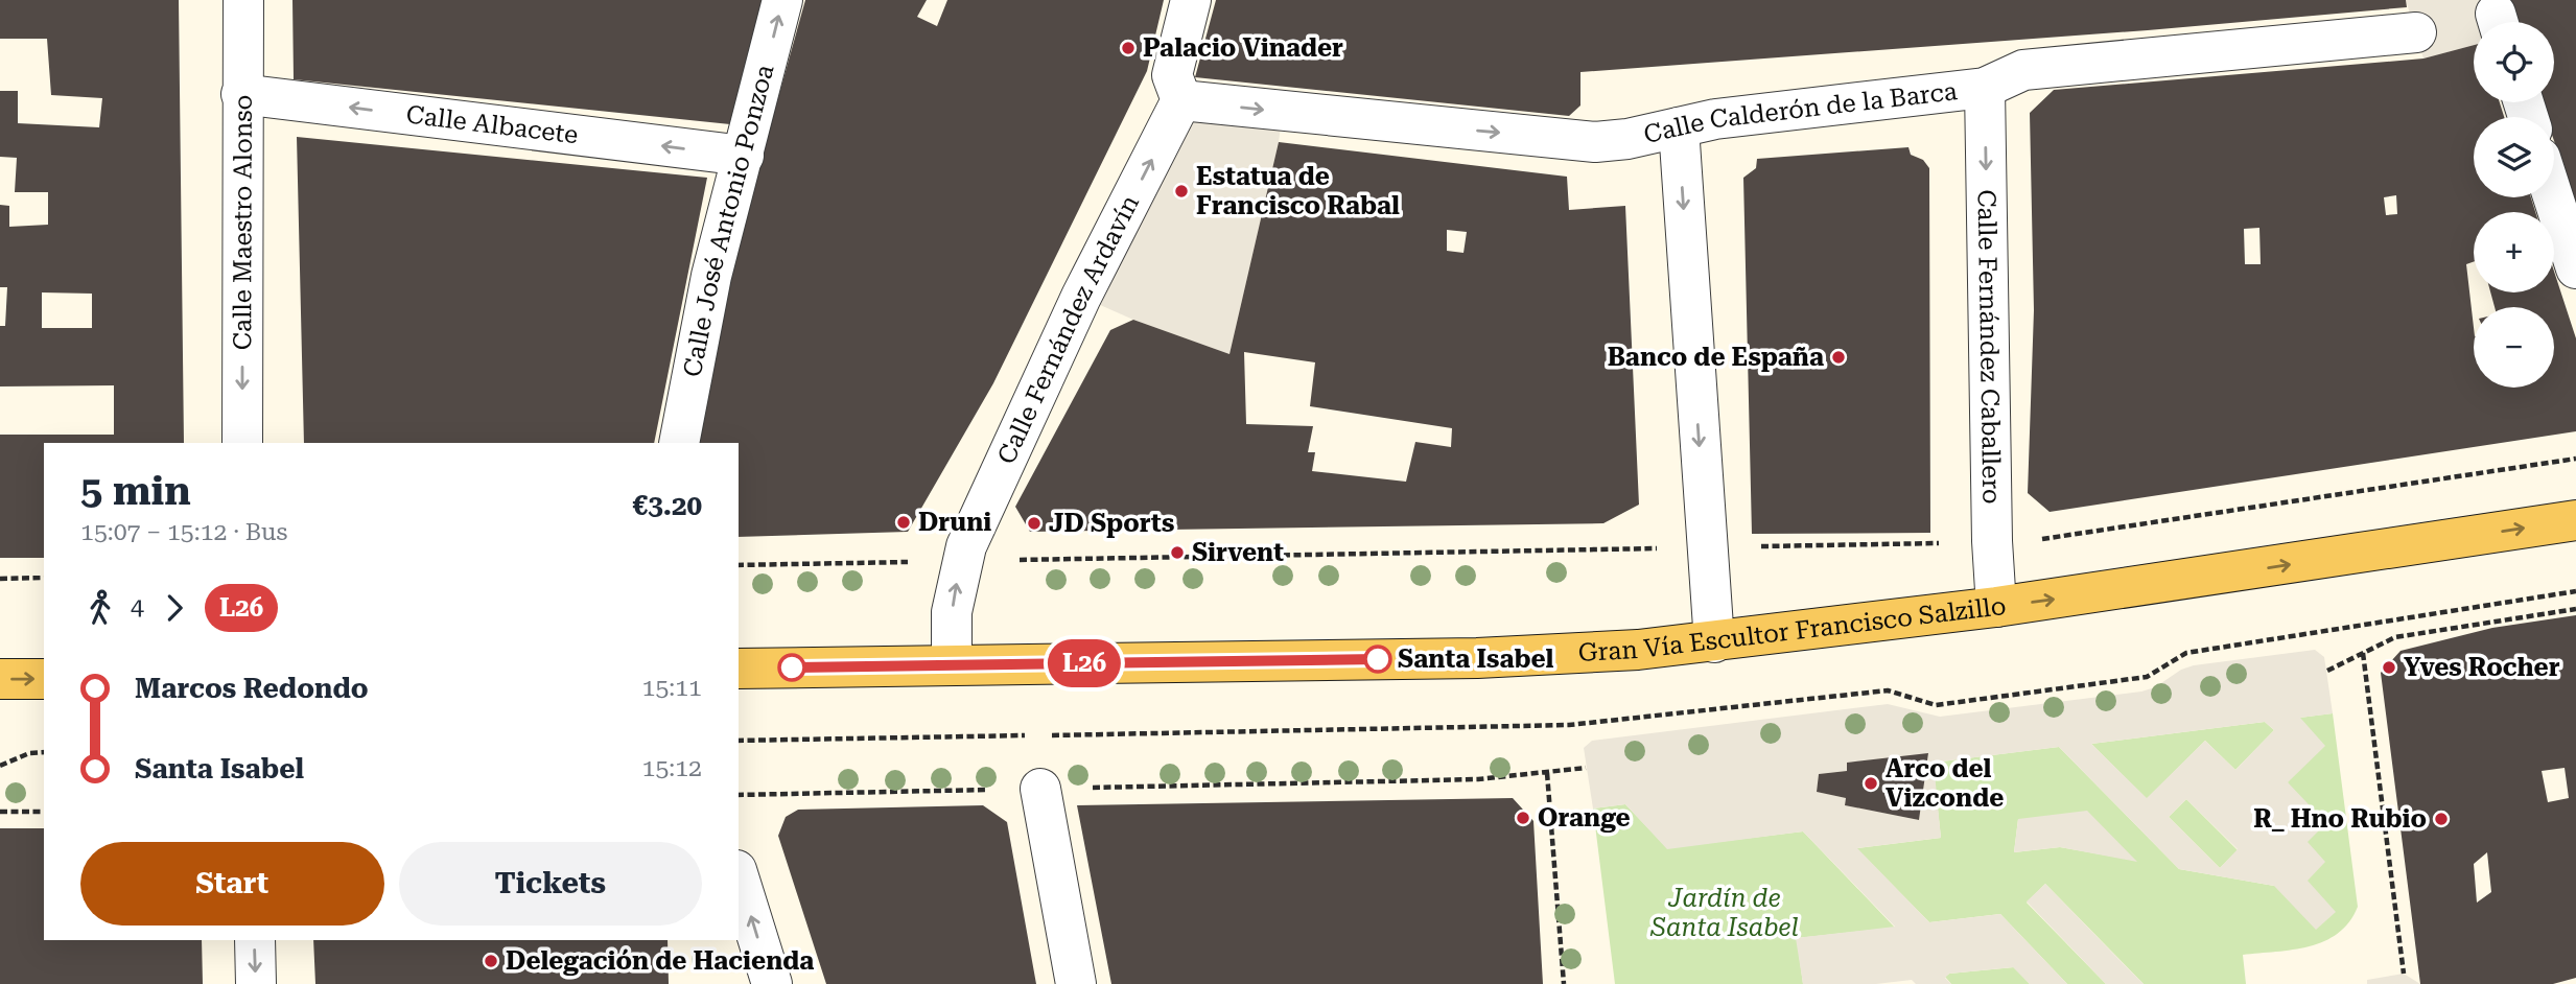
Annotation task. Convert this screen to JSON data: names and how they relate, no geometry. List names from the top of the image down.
{
  "streets": {
    "main road": ["Gran Vía Escultor Francisco Salzillo"],
    "street": [
      "Calle Calderón de la Barca",
      "Calle Albacete",
      "Calle José Antonio Ponzoa",
      "Calle Maestro Alonso",
      "Calle Fernández Ardavín",
      "Calle Fernández Caballero"
    ]
  },
  "crossings": [
    ["Calle Calderón de la Barca", "Calle Fernández Ardavín"],
    ["Calle Calderón de la Barca", "Calle Fernández Caballero"],
    ["Calle Albacete", "Calle José Antonio Ponzoa"],
    ["Calle Albacete", "Calle Maestro Alonso"],
    ["Calle Fernández Ardavín", "Gran Vía Escultor Francisco Salzillo"],
    ["Calle Fernández Caballero", "Gran Vía Escultor Francisco Salzillo"]
  ],
  "one_way": [
    "Calle Calderón de la Barca",
    "Calle Albacete",
    "Calle José Antonio Ponzoa",
    "Calle Maestro Alonso",
    "Calle Fernández Ardavín"
  ],
  "parks": ["Jardín de Santa Isabel"],
  "places": [
    "Palacio Vinader",
    "Estatua de Francisco Rabal",
    "Banco de España",
    "Druni",
    "JD Sports",
    "Sirvent",
    "Santa Isabel",
    "Yves Rocher",
    "Arco del Vizconde",
    "Orange",
    "R_ Hno Rubio",
    "Delegación de Hacienda"
  ],
  "lines": ["bus line L26"],
  "page": {
    "on_map": "L26",
    "map_buttons": ["+", "−"],
    "heading": ["5 min", "15:07 – 15:12 · Bus", "€3.20"],
    "legs": ["4", "L26"],
    "list": [
      {
        "name": "Marcos Redondo",
        "value": "15:11"
      },
      {
        "name": "Santa Isabel",
        "value": "15:12"
      }
    ],
    "buttons": ["Start", "Tickets"]
  }
}
